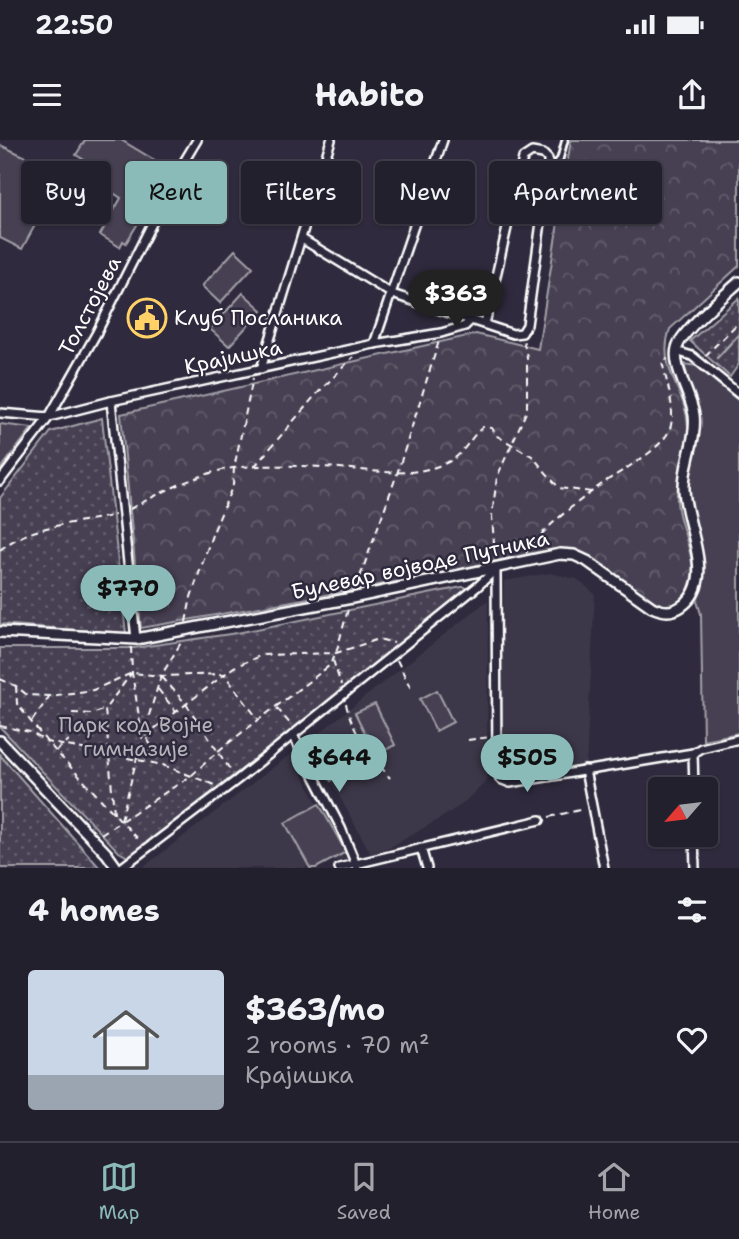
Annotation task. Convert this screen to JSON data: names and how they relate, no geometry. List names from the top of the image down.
{
  "streets": {
    "street": ["Толстојева", "Крајишка", "Булевар војводе Путника"]
  },
  "crossings": [
    ["Толстојева", "Крајишка"]
  ],
  "parks": ["Парк код Војне гимназије"],
  "places": {
    "public building": ["Клуб Посланика"]
  },
  "north": "bottom left",
  "page": {
    "status": "22:50",
    "header": "Habito",
    "chip": [
      "Buy",
      "Rent",
      "Filters",
      "New",
      "Apartment"
    ],
    "price": [
      "$363",
      "$770",
      "$644",
      "$505"
    ],
    "heading": "4 homes",
    "list": [
      {
        "name": "$363/mo",
        "note": "2 rooms · 70 m² · Крајишка"
      }
    ],
    "tabs": ["Map", "Saved", "Home"]
  }
}
